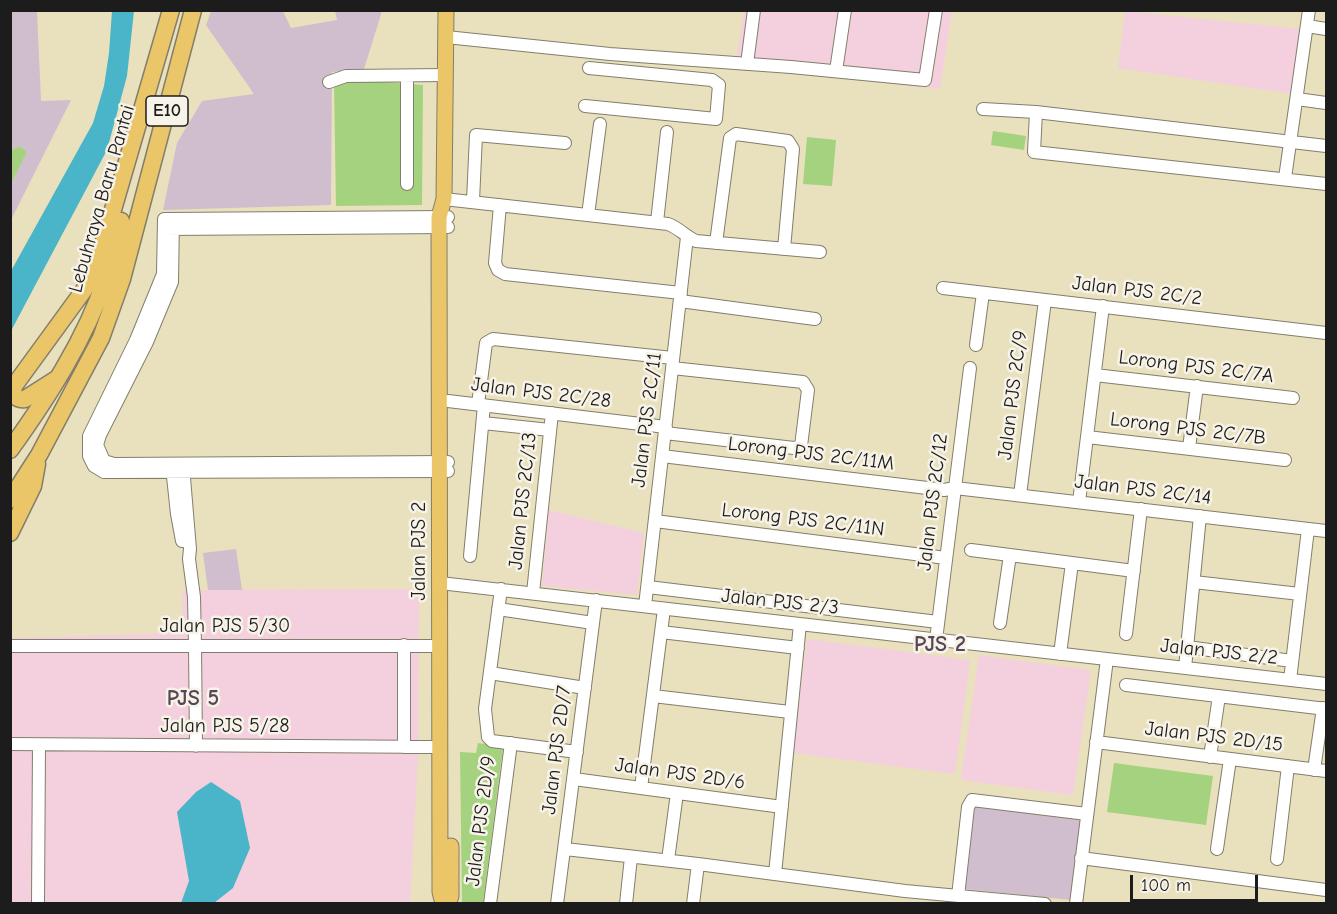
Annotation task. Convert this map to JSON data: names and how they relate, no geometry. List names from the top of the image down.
{
  "streets": {
    "highway": ["E10", "Lebuhraya Baru Pantai"],
    "main road": ["Jalan PJS 2"],
    "street": [
      "Jalan PJS 2C/2",
      "Lorong PJS 2C/7A",
      "Jalan PJS 2C/28",
      "Jalan PJS 2C/9",
      "Jalan PJS 2C/11",
      "Lorong PJS 2C/7B",
      "Lorong PJS 2C/11M",
      "Jalan PJS 2C/14",
      "Jalan PJS 2C/13",
      "Jalan PJS 2C/12",
      "Lorong PJS 2C/11N",
      "Jalan PJS 2/3",
      "Jalan PJS 5/30",
      "Jalan PJS 2/2",
      "Jalan PJS 5/28",
      "Jalan PJS 2D/15",
      "Jalan PJS 2D/7",
      "Jalan PJS 2D/6",
      "Jalan PJS 2D/9"
    ]
  },
  "crossings": [
    ["Jalan PJS 2C/2", "Jalan PJS 2C/9"],
    ["Jalan PJS 2C/28", "Jalan PJS 2C/11"],
    ["Jalan PJS 2C/28", "Jalan PJS 2C/13"],
    ["Jalan PJS 2C/28", "Jalan PJS 2"],
    ["Jalan PJS 2C/9", "Jalan PJS 2C/14"],
    ["Jalan PJS 2C/11", "Lorong PJS 2C/11M"],
    ["Jalan PJS 2C/11", "Lorong PJS 2C/11N"],
    ["Jalan PJS 2C/11", "Jalan PJS 2/3"],
    ["Lorong PJS 2C/11M", "Jalan PJS 2C/14"],
    ["Lorong PJS 2C/11M", "Jalan PJS 2C/12"],
    ["Jalan PJS 2C/14", "Jalan PJS 2C/12"],
    ["Jalan PJS 2C/13", "Jalan PJS 2/3"],
    ["Jalan PJS 2C/12", "Lorong PJS 2C/11N"],
    ["Jalan PJS 2C/12", "Jalan PJS 2/3"],
    ["Jalan PJS 2", "Jalan PJS 2/3"],
    ["Jalan PJS 2", "Jalan PJS 5/30"],
    ["Jalan PJS 2", "Jalan PJS 5/28"],
    ["Jalan PJS 2/3", "Jalan PJS 2/2"],
    ["Jalan PJS 2/3", "Jalan PJS 2D/7"],
    ["Jalan PJS 2D/7", "Jalan PJS 2D/6"]
  ],
  "districts": ["PJS 2", "PJS 5"],
  "scale_bar": "100 m"
}
